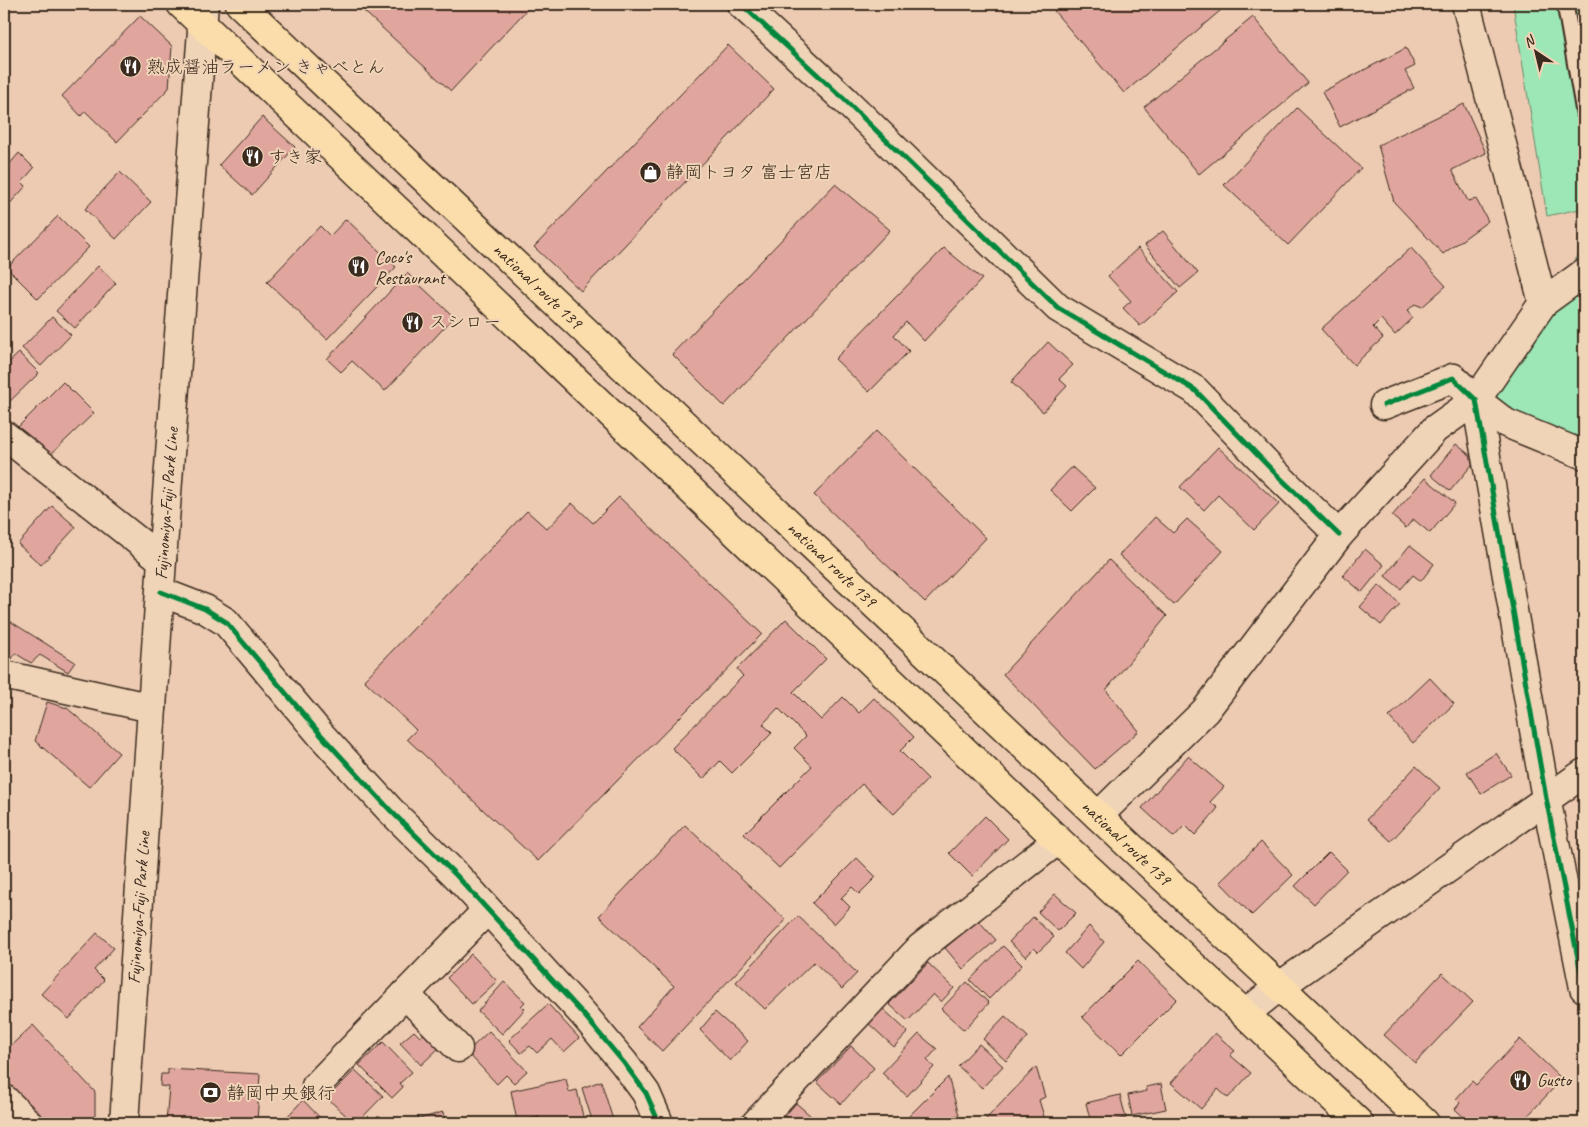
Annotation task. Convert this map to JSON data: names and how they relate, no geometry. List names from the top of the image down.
{
  "streets": {
    "highway": ["national route 139"],
    "street": ["Fujinomiya-Fuji Park Line"]
  },
  "places": {
    "restaurant": [
      "熟成醤油ラーメン きゃべとん",
      "すき家",
      "Coco's Restaurant",
      "スシロー",
      "Gusto"
    ],
    "shop": ["静岡トヨタ 富士宮店"],
    "bank": ["静岡中央銀行"]
  },
  "north": "top left"
}
